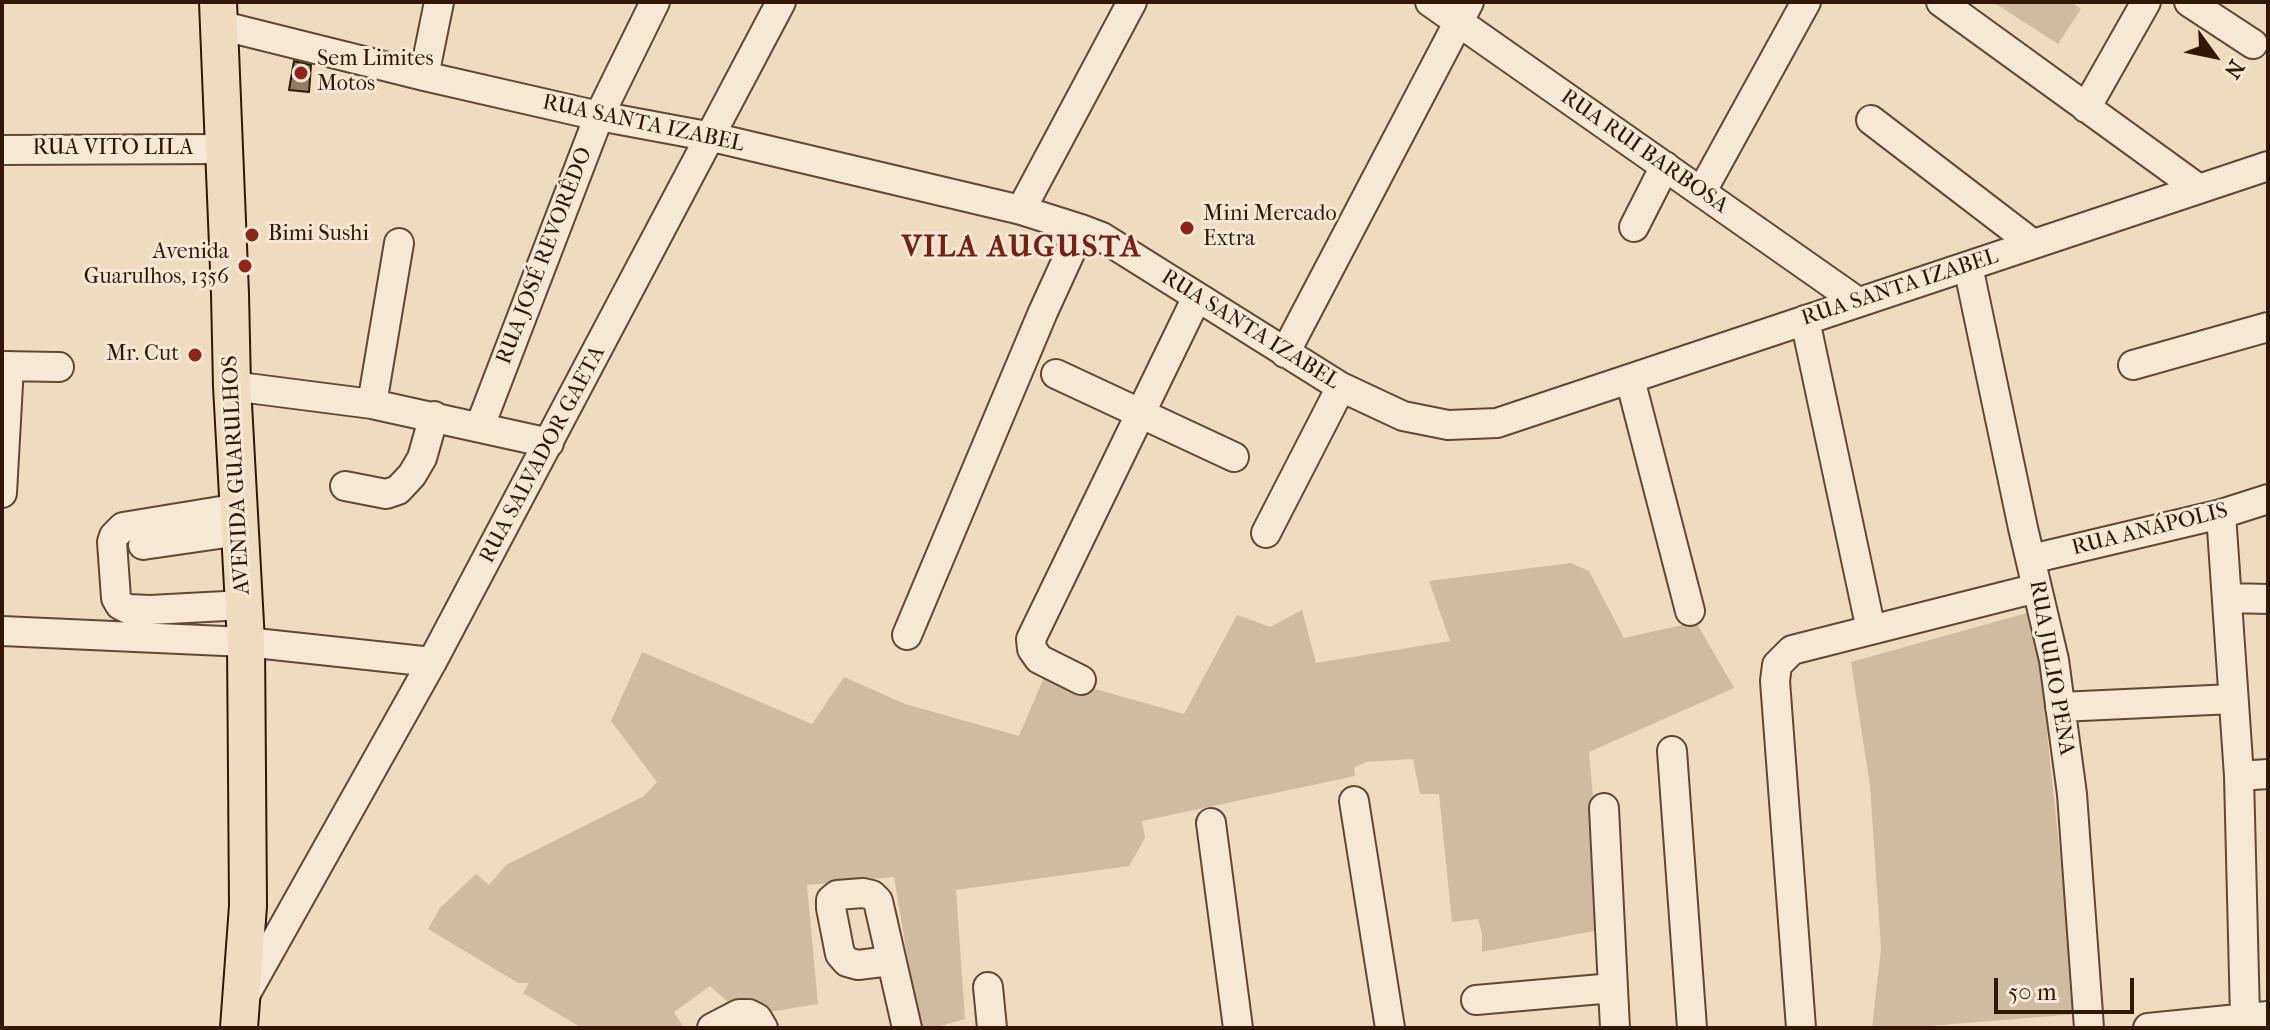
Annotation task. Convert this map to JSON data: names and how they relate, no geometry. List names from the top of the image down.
{
  "streets": {
    "main road": ["AVENIDA GUARULHOS"],
    "street": [
      "RUA SANTA IZABEL",
      "RUA VITO LILA",
      "RUA RUI BARBOSA",
      "RUA JOSÉ REVORÊDO",
      "RUA SALVADOR GAETA",
      "RUA ANÁPOLIS",
      "RUA JULIO PENA"
    ]
  },
  "crossings": [
    ["RUA SANTA IZABEL", "RUA RUI BARBOSA"],
    ["RUA SANTA IZABEL", "RUA JOSÉ REVORÊDO"],
    ["RUA SANTA IZABEL", "RUA SALVADOR GAETA"],
    ["RUA SANTA IZABEL", "AVENIDA GUARULHOS"],
    ["RUA SANTA IZABEL", "RUA JULIO PENA"],
    ["RUA VITO LILA", "AVENIDA GUARULHOS"],
    ["RUA SALVADOR GAETA", "AVENIDA GUARULHOS"],
    ["RUA ANÁPOLIS", "RUA JULIO PENA"]
  ],
  "districts": ["VILA AUGUSTA"],
  "places": [
    "Sem Limites Motos",
    "Mini Mercado Extra",
    "Bimi Sushi",
    "Avenida Guarulhos, 1356",
    "Mr. Cut"
  ],
  "scale_bar": "50 m",
  "north": "bottom right"
}
